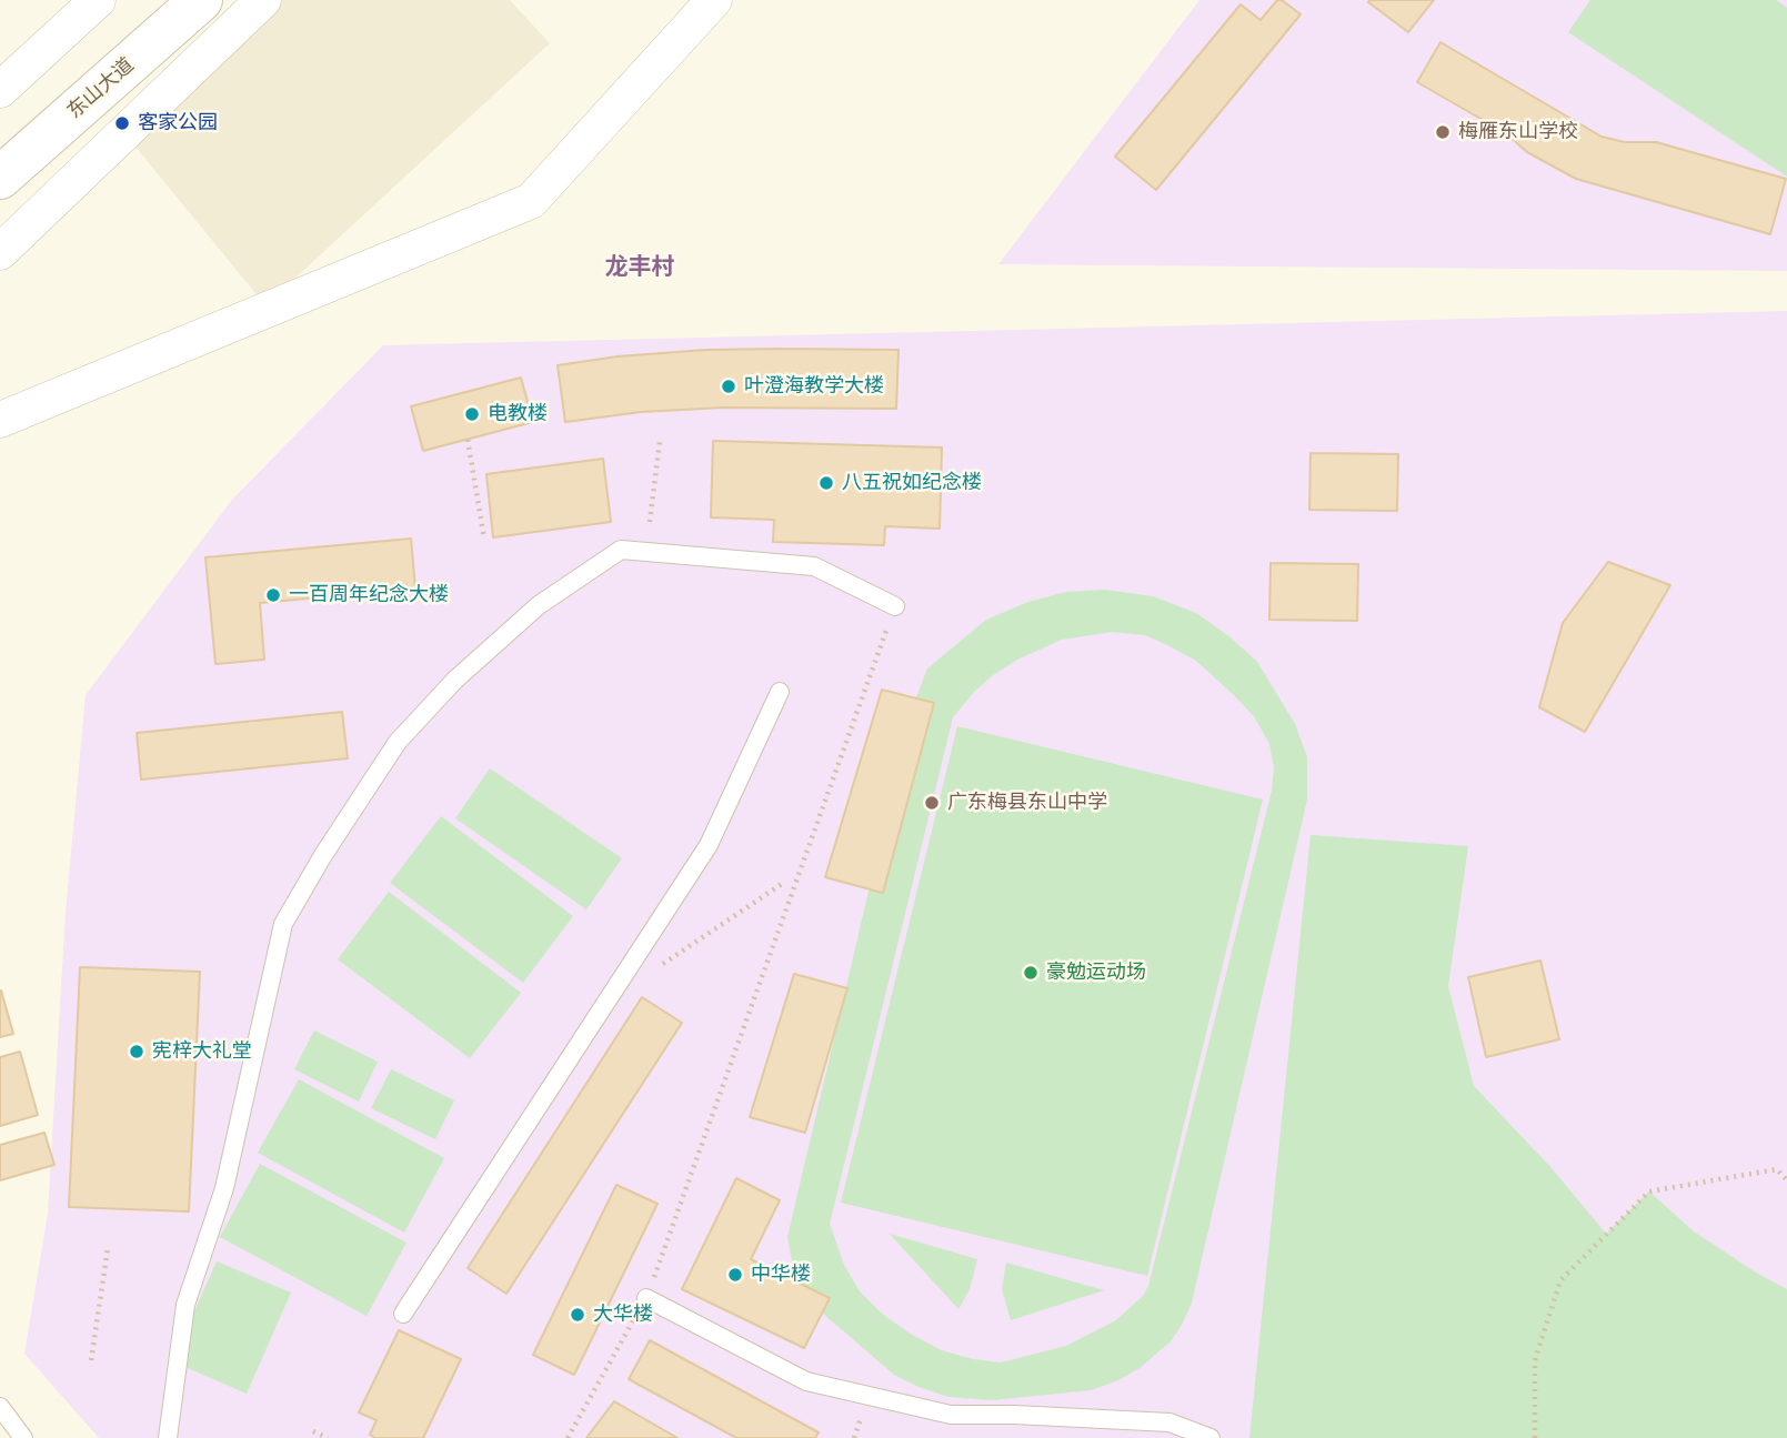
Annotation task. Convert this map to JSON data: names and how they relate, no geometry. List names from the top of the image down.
{
  "streets": {
    "main road": ["东山大道"]
  },
  "districts": ["龙丰村"],
  "places": [
    "客家公园",
    "梅雁东山学校",
    "叶澄海教学大楼",
    "电教楼",
    "八五祝如纪念楼",
    "一百周年纪念大楼",
    "广东梅县东山中学",
    "豪勉运动场",
    "宪梓大礼堂",
    "中华楼",
    "大华楼"
  ]
}
